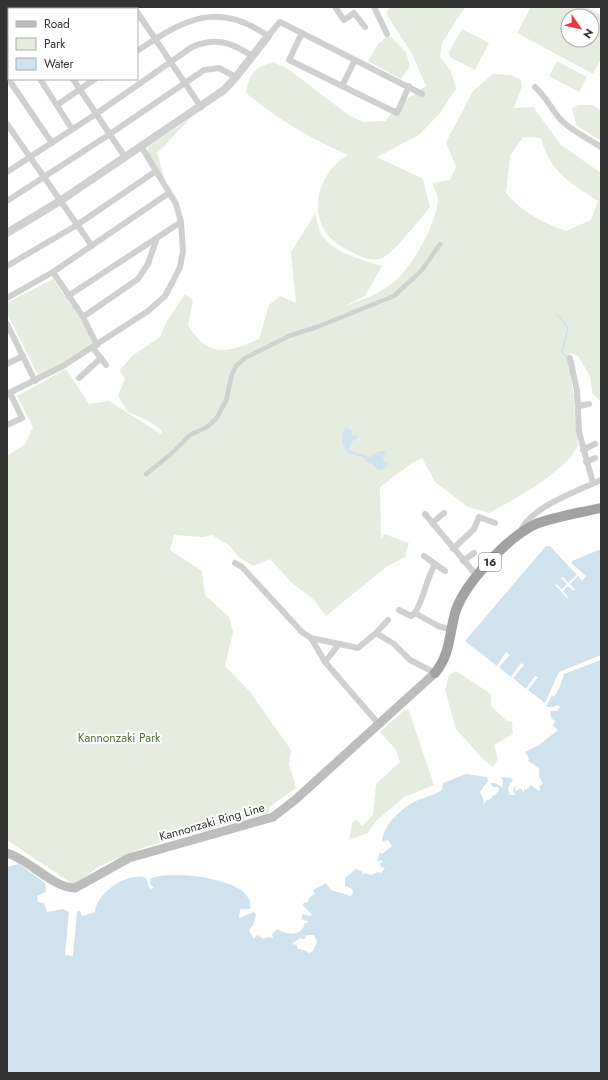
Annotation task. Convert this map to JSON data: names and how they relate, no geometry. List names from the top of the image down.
{
  "streets": {
    "highway": ["16"],
    "main road": ["Kannonzaki Ring Line"]
  },
  "crossings": [
    ["16", "Kannonzaki Ring Line"]
  ],
  "parks": ["Kannonzaki Park"],
  "legend": ["Road", "Park", "Water"],
  "north": "bottom right"
}
